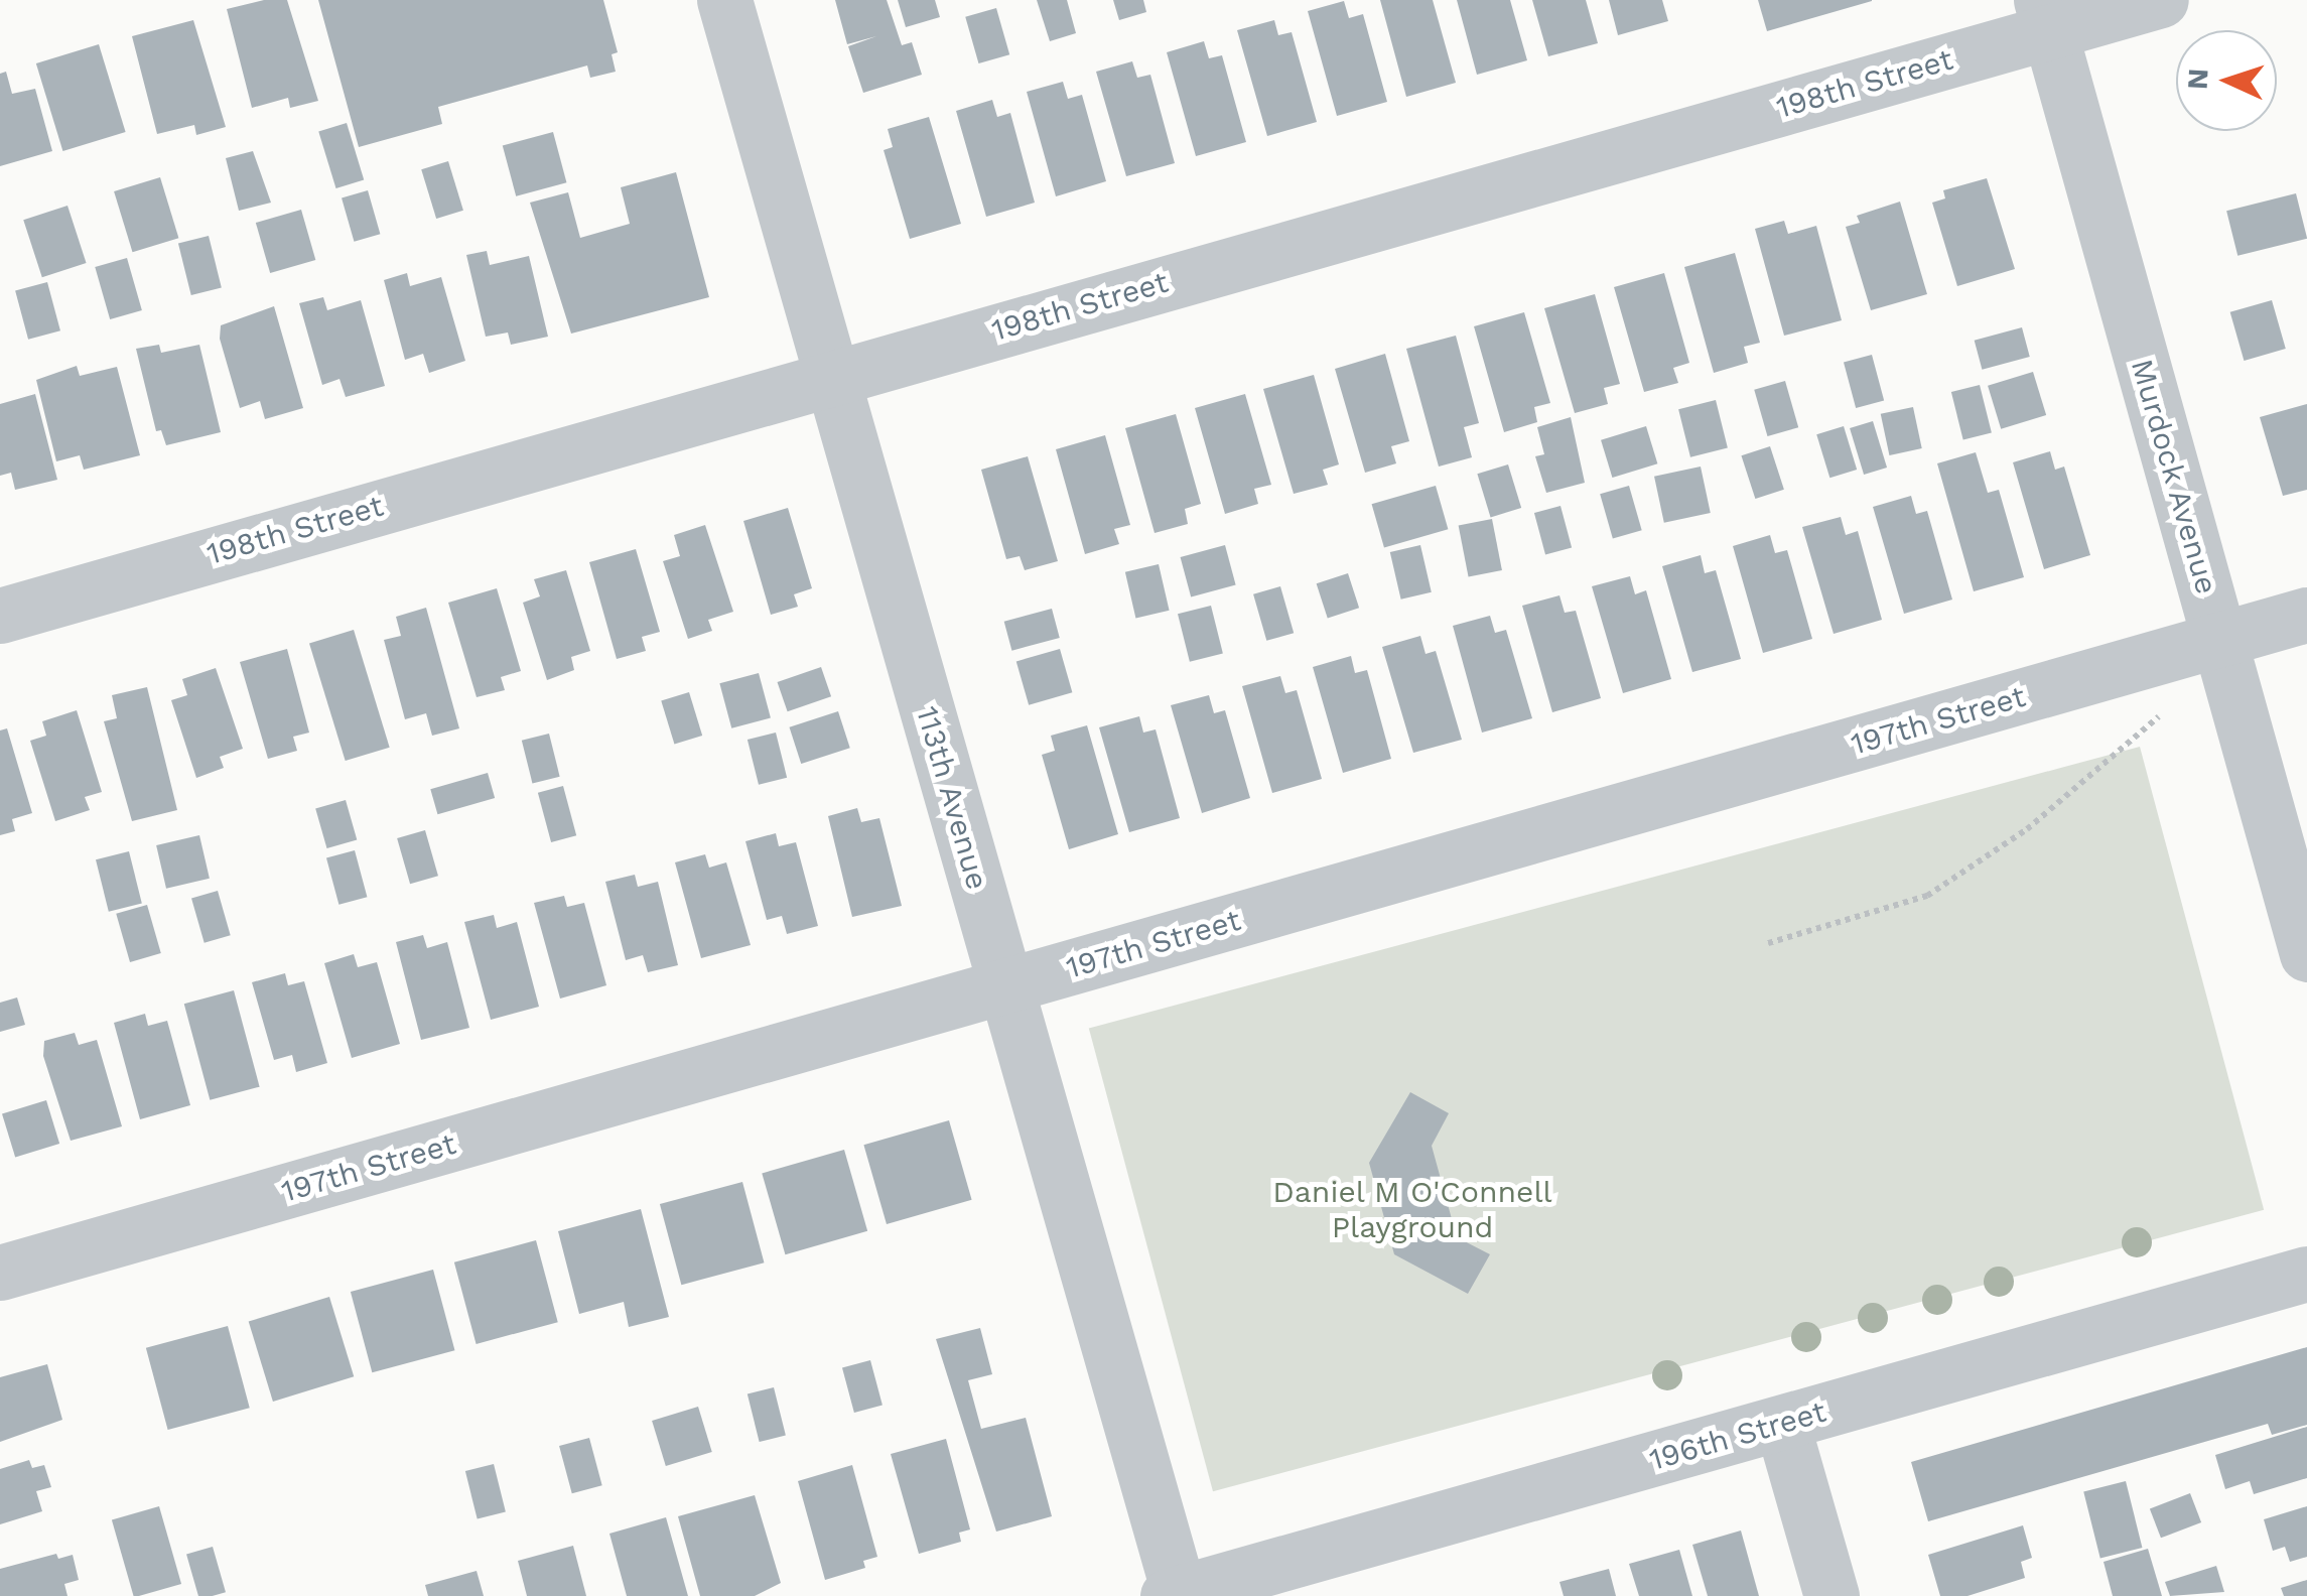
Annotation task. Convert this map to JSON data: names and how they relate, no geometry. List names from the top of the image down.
{
  "streets": {
    "street": [
      "198th Street",
      "Murdock Avenue",
      "197th Street",
      "113th Avenue",
      "196th Street"
    ]
  },
  "crossings": [
    ["198th Street", "Murdock Avenue"],
    ["198th Street", "113th Avenue"],
    ["Murdock Avenue", "197th Street"],
    ["197th Street", "113th Avenue"],
    ["113th Avenue", "196th Street"]
  ],
  "parks": ["Daniel M O'Connell Playground"],
  "north": "left"
}
